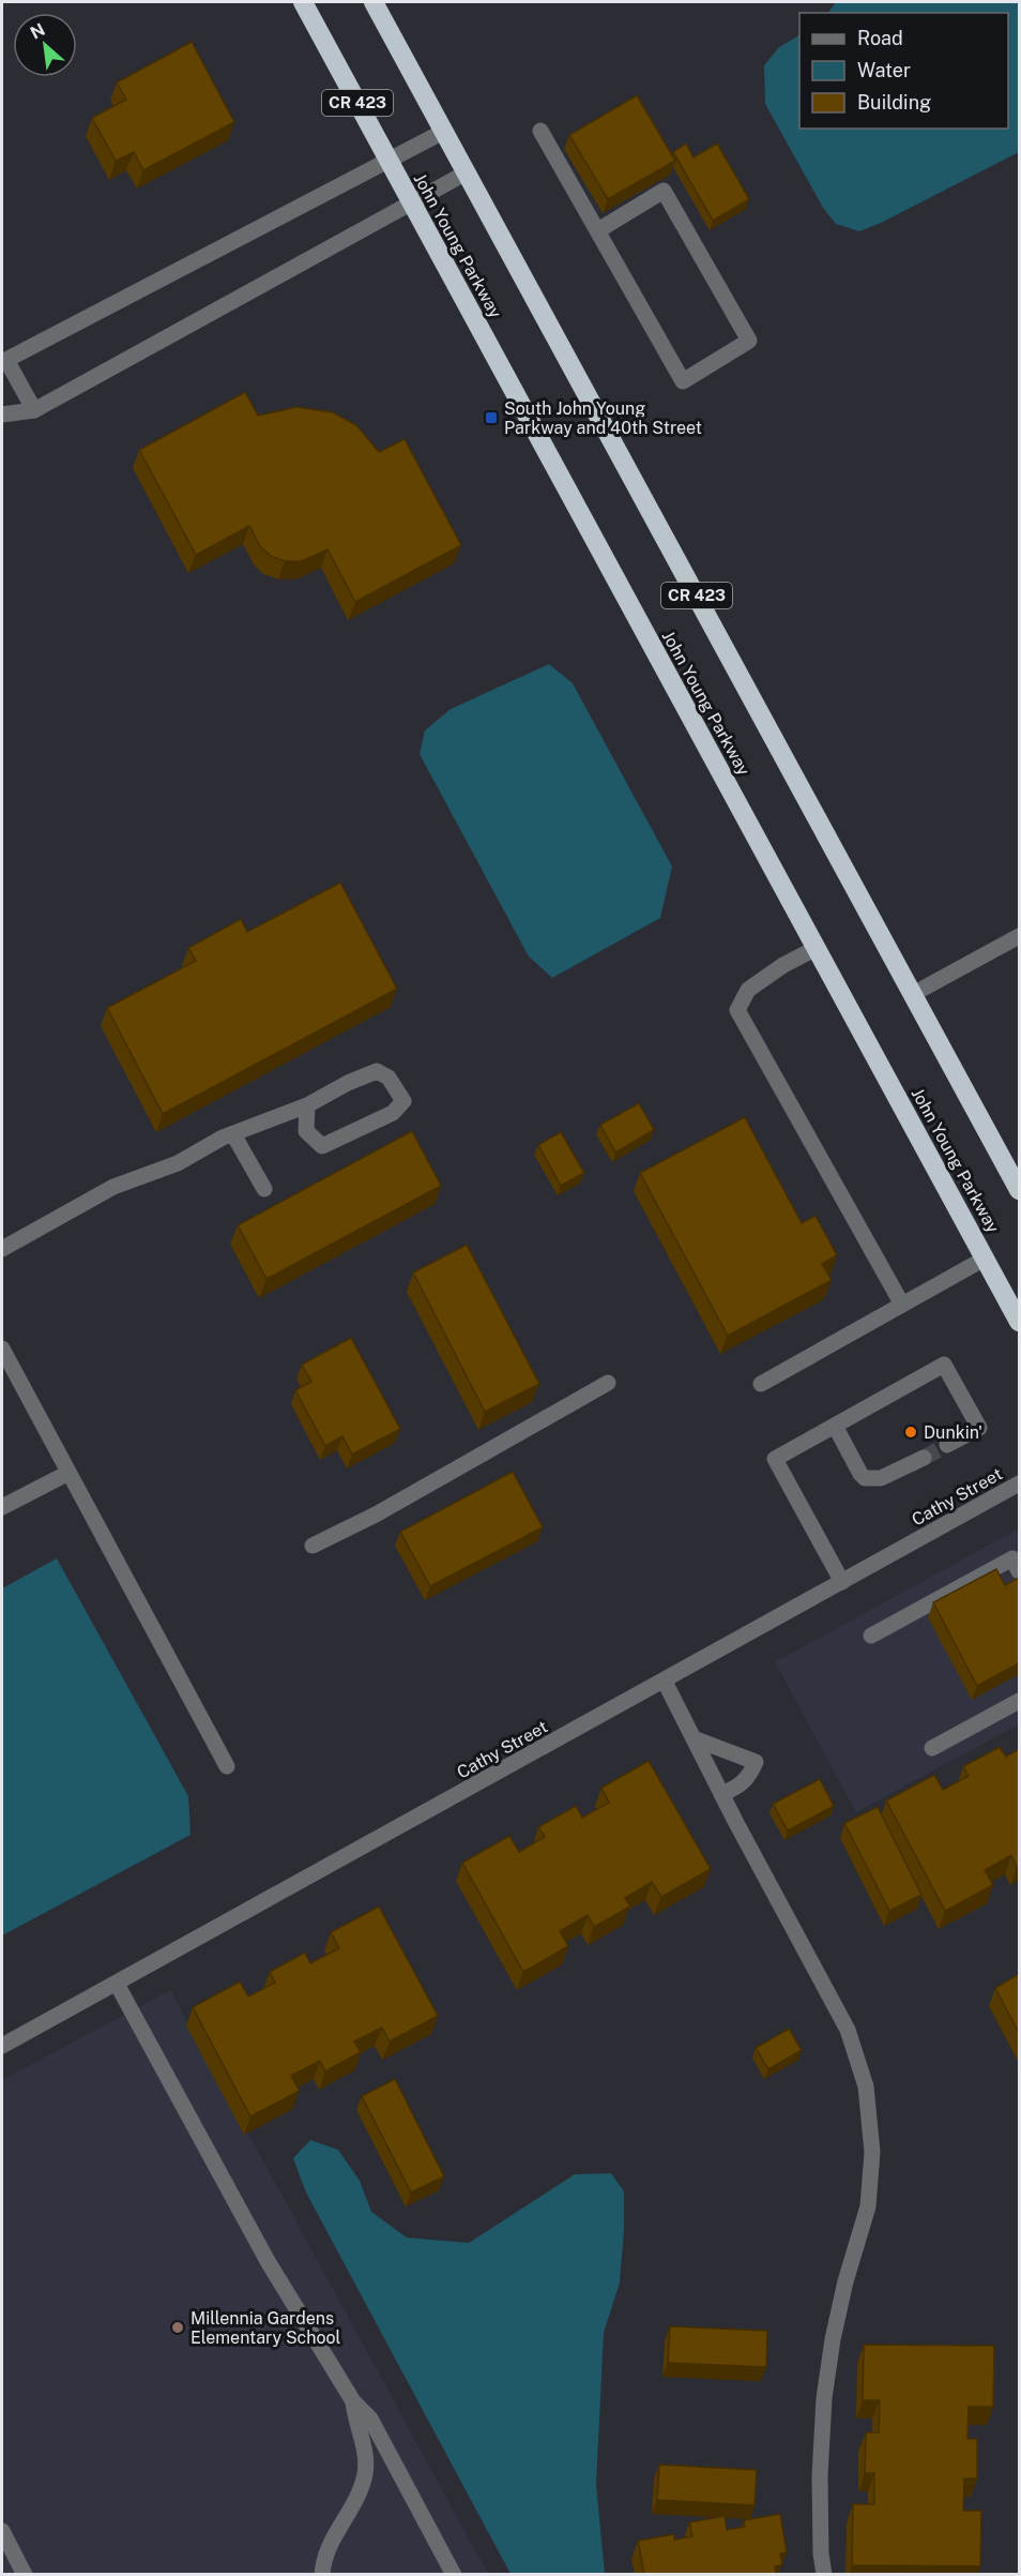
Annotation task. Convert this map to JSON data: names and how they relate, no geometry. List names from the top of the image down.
{
  "streets": {
    "highway": ["CR 423", "John Young Parkway"],
    "street": ["Cathy Street"]
  },
  "places": {
    "transit": ["South John Young Parkway and 40th Street"],
    "other": ["Dunkin'", "Millennia Gardens Elementary School"]
  },
  "legend": ["Road", "Water", "Building"],
  "north": "top left"
}
